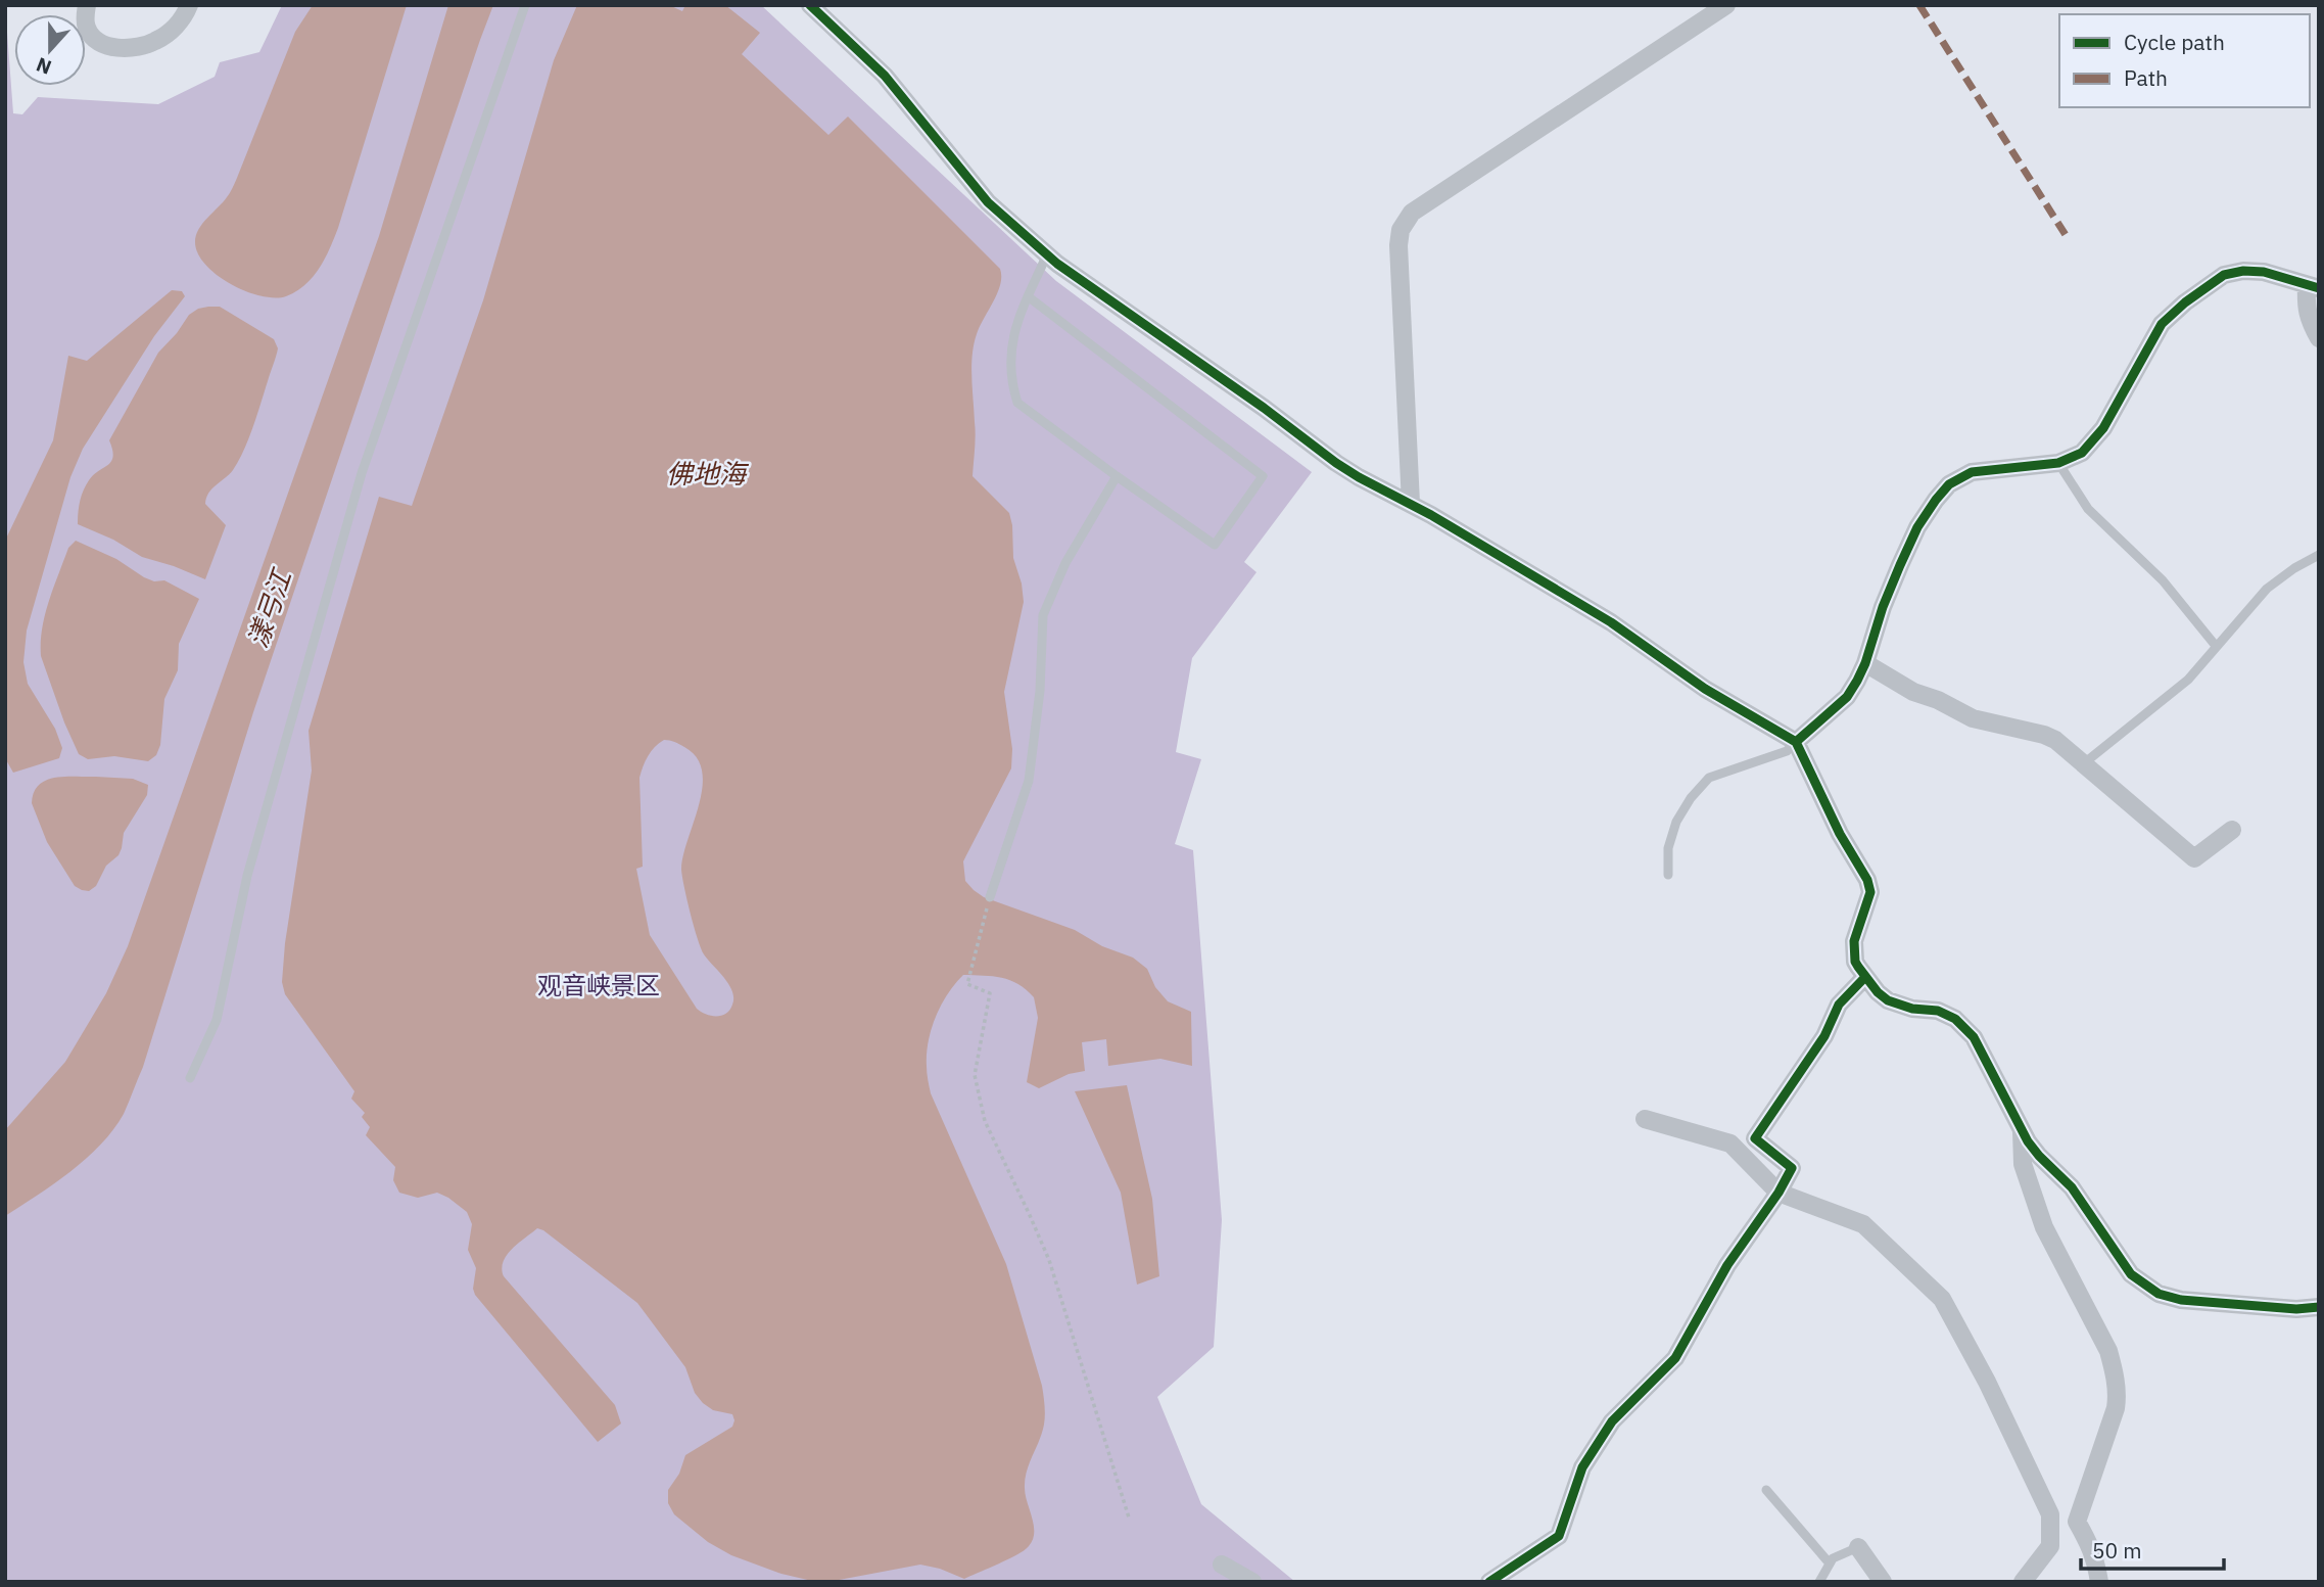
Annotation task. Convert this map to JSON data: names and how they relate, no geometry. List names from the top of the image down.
{
  "water": ["佛地海", "漾弓江"],
  "parks": ["观音峡景区"],
  "legend": ["Cycle path", "Path"],
  "scale_bar": "50 m",
  "north": "bottom"
}
